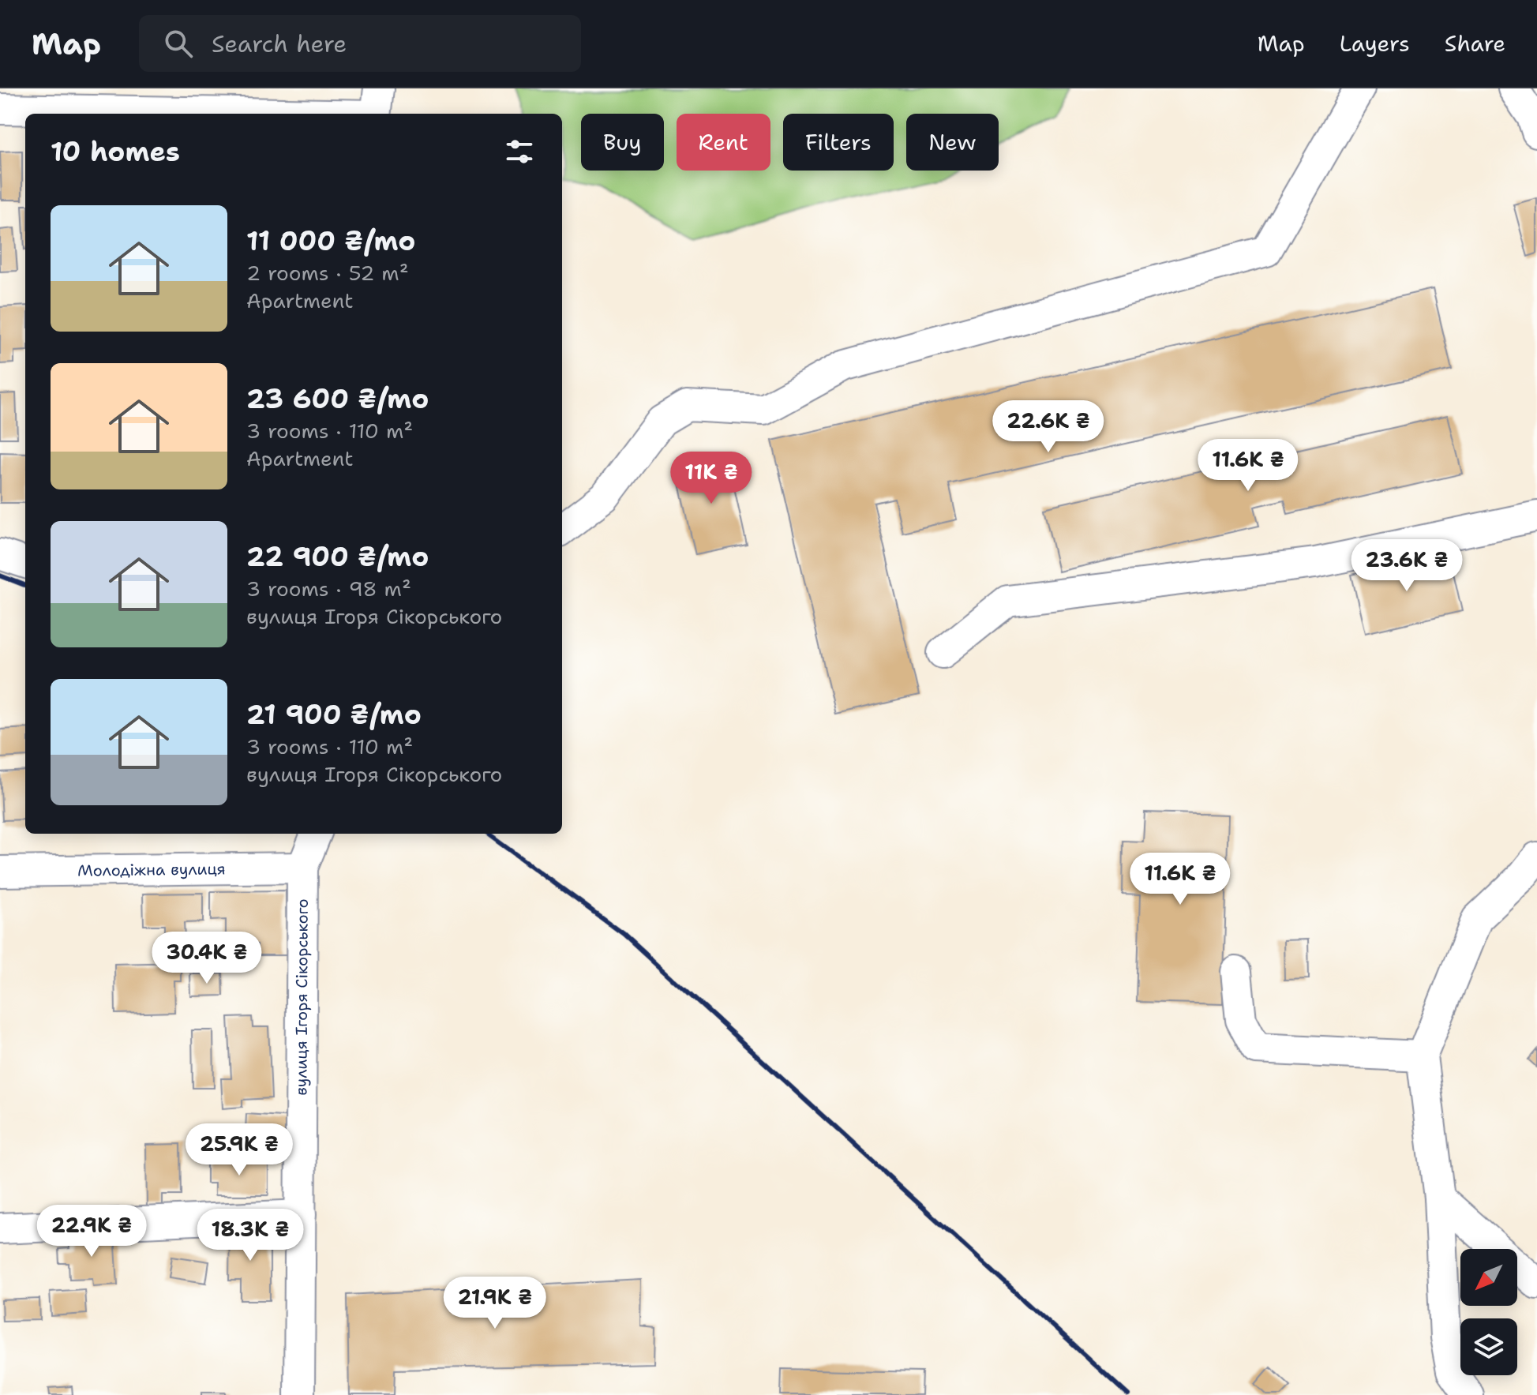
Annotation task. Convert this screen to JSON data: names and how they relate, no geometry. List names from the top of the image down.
{
  "streets": {
    "street": ["Молодіжна вулиця", "вулиця Ігоря Сікорського"]
  },
  "crossings": [
    ["Молодіжна вулиця", "вулиця Ігоря Сікорського"]
  ],
  "north": "bottom left",
  "page": {
    "header": "Map",
    "search": "Search here",
    "nav": ["Map", "Layers", "Share"],
    "chip": [
      "Buy",
      "Rent",
      "Filters",
      "New"
    ],
    "heading": "10 homes",
    "list": [
      {
        "name": "11 000 ₴/mo",
        "note": "2 rooms · 52 m² · Apartment"
      },
      {
        "name": "23 600 ₴/mo",
        "note": "3 rooms · 110 m² · Apartment"
      },
      {
        "name": "22 900 ₴/mo",
        "note": "3 rooms · 98 m² · вулиця Ігоря Сікорського"
      },
      {
        "name": "21 900 ₴/mo",
        "note": "3 rooms · 110 m² · вулиця Ігоря Сікорського"
      }
    ],
    "price": [
      "22.6K ₴",
      "11.6K ₴",
      "11K ₴",
      "23.6K ₴",
      "11.6K ₴",
      "30.4K ₴",
      "25.9K ₴",
      "22.9K ₴",
      "18.3K ₴",
      "21.9K ₴"
    ]
  }
}
